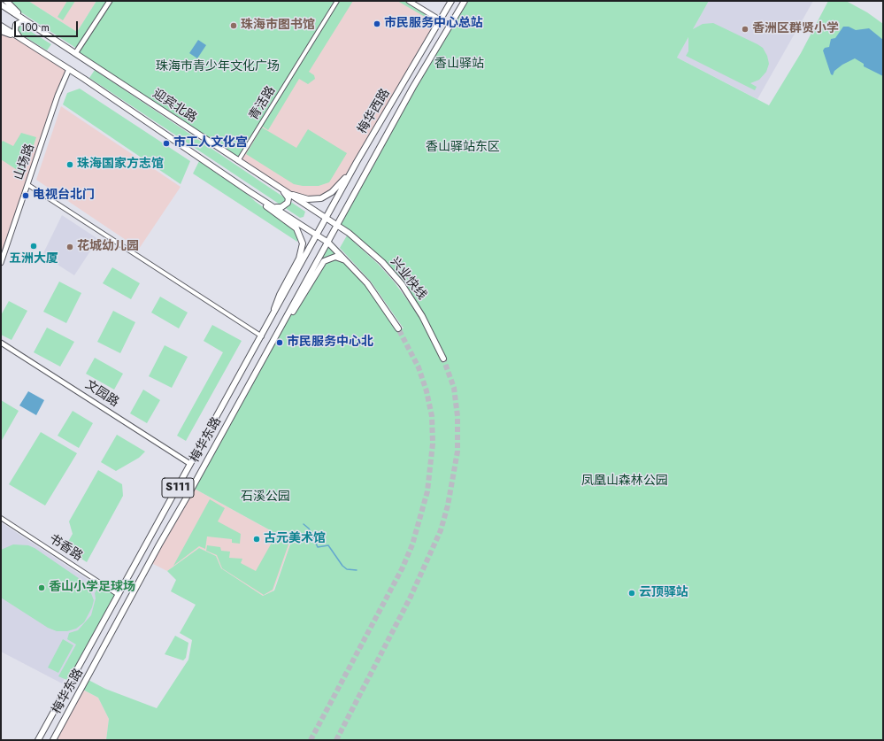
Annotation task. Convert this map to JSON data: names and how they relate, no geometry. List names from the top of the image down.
{
  "streets": {
    "main road": [
      "迎宾北路",
      "梅华西路",
      "兴业快线",
      "梅华东路",
      "S111"
    ],
    "street": [
      "青活路",
      "山场路",
      "文园路",
      "书香路"
    ]
  },
  "crossings": [
    ["青活路", "迎宾北路"],
    ["迎宾北路", "梅华西路"],
    ["迎宾北路", "兴业快线"],
    ["迎宾北路", "梅华东路"],
    ["梅华西路", "兴业快线"],
    ["梅华西路", "梅华东路"],
    ["兴业快线", "梅华东路"],
    ["文园路", "梅华东路"],
    ["梅华东路", "书香路"]
  ],
  "parks": [
    "香山驿站",
    "珠海市青少年文化广场",
    "香山驿站东区",
    "凤凰山森林公园",
    "石溪公园"
  ],
  "places": [
    "市民服务中心总站",
    "珠海市图书馆",
    "香洲区群贤小学",
    "市工人文化宫",
    "珠海国家方志馆",
    "电视台北门",
    "五洲大厦",
    "花城幼儿园",
    "市民服务中心北",
    "古元美术馆",
    "香山小学足球场",
    "云顶驿站"
  ],
  "scale_bar": "100 m"
}
